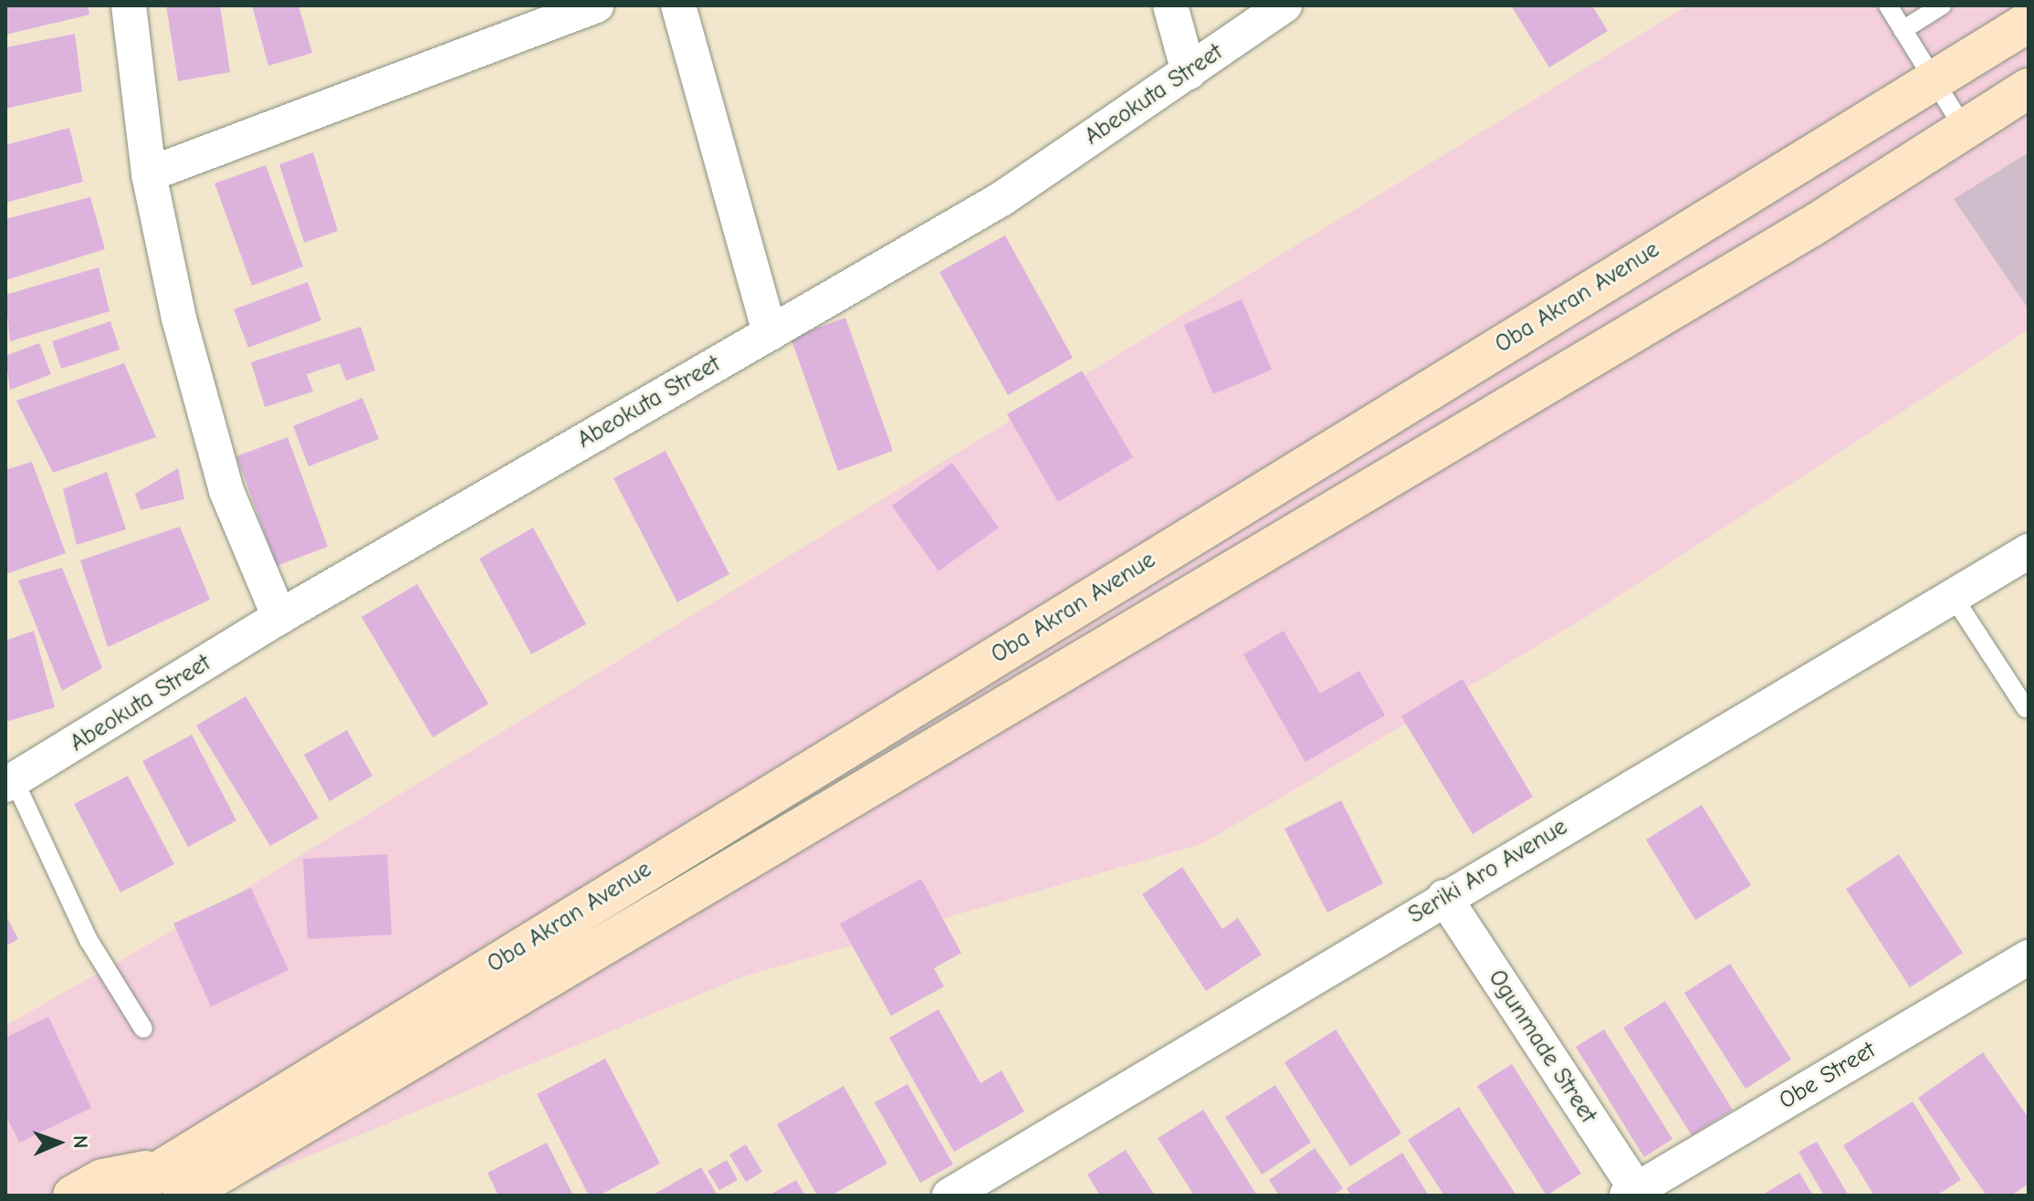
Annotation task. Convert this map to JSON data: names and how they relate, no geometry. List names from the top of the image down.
{
  "streets": {
    "main road": ["Oba Akran Avenue"],
    "street": [
      "Abeokuta Street",
      "Seriki Aro Avenue",
      "Ogunmade Street",
      "Obe Street"
    ]
  },
  "crossings": [
    ["Seriki Aro Avenue", "Ogunmade Street"],
    ["Ogunmade Street", "Obe Street"]
  ],
  "north": "right"
}
